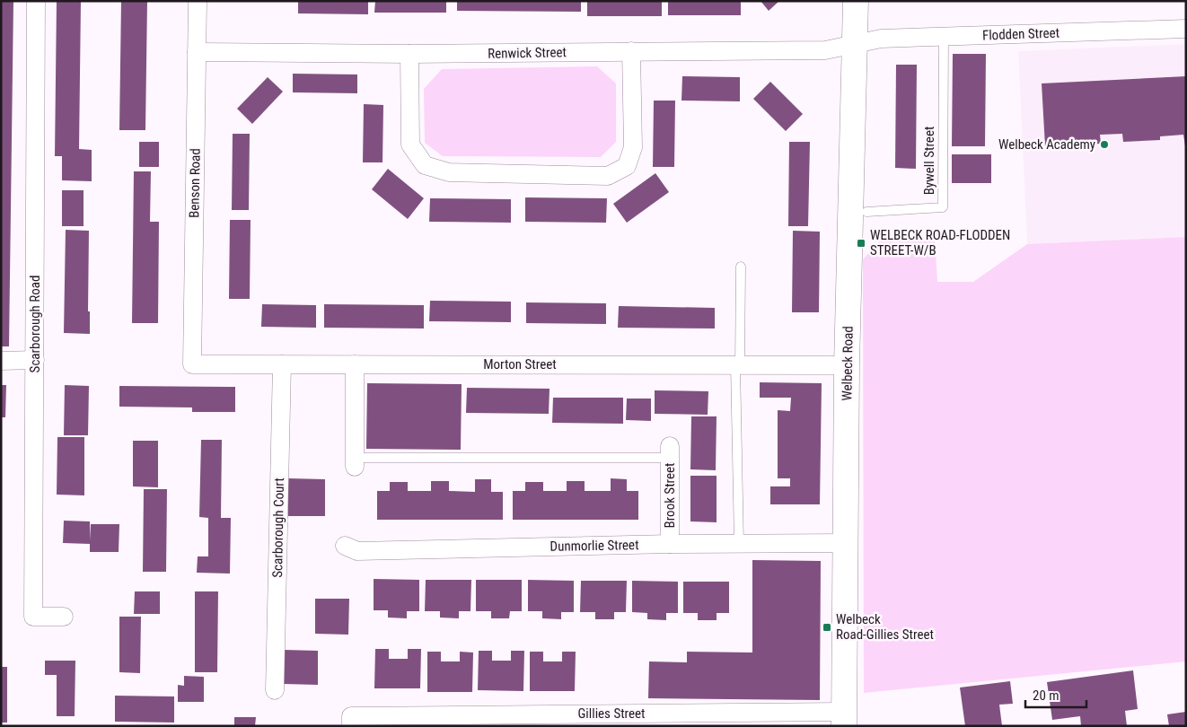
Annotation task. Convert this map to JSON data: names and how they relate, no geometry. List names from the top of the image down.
{
  "streets": {
    "main road": ["Welbeck Road"],
    "street": [
      "Flodden Street",
      "Renwick Street",
      "Benson Road",
      "Scarborough Road",
      "Morton Street",
      "Brook Street",
      "Scarborough Court",
      "Dunmorlie Street",
      "Gillies Street"
    ],
    "lane": ["Bywell Street"]
  },
  "crossings": [
    ["Flodden Street", "Renwick Street"],
    ["Flodden Street", "Bywell Street"],
    ["Flodden Street", "Welbeck Road"],
    ["Renwick Street", "Benson Road"],
    ["Renwick Street", "Welbeck Road"],
    ["Benson Road", "Morton Street"],
    ["Welbeck Road", "Morton Street"],
    ["Welbeck Road", "Dunmorlie Street"],
    ["Welbeck Road", "Gillies Street"],
    ["Morton Street", "Scarborough Court"],
    ["Brook Street", "Dunmorlie Street"]
  ],
  "places": {
    "other": ["Welbeck Academy"],
    "transit": ["WELBECK ROAD-FLODDEN STREET-W/B", "Welbeck Road-Gillies Street"]
  },
  "scale_bar": "20 m"
}
